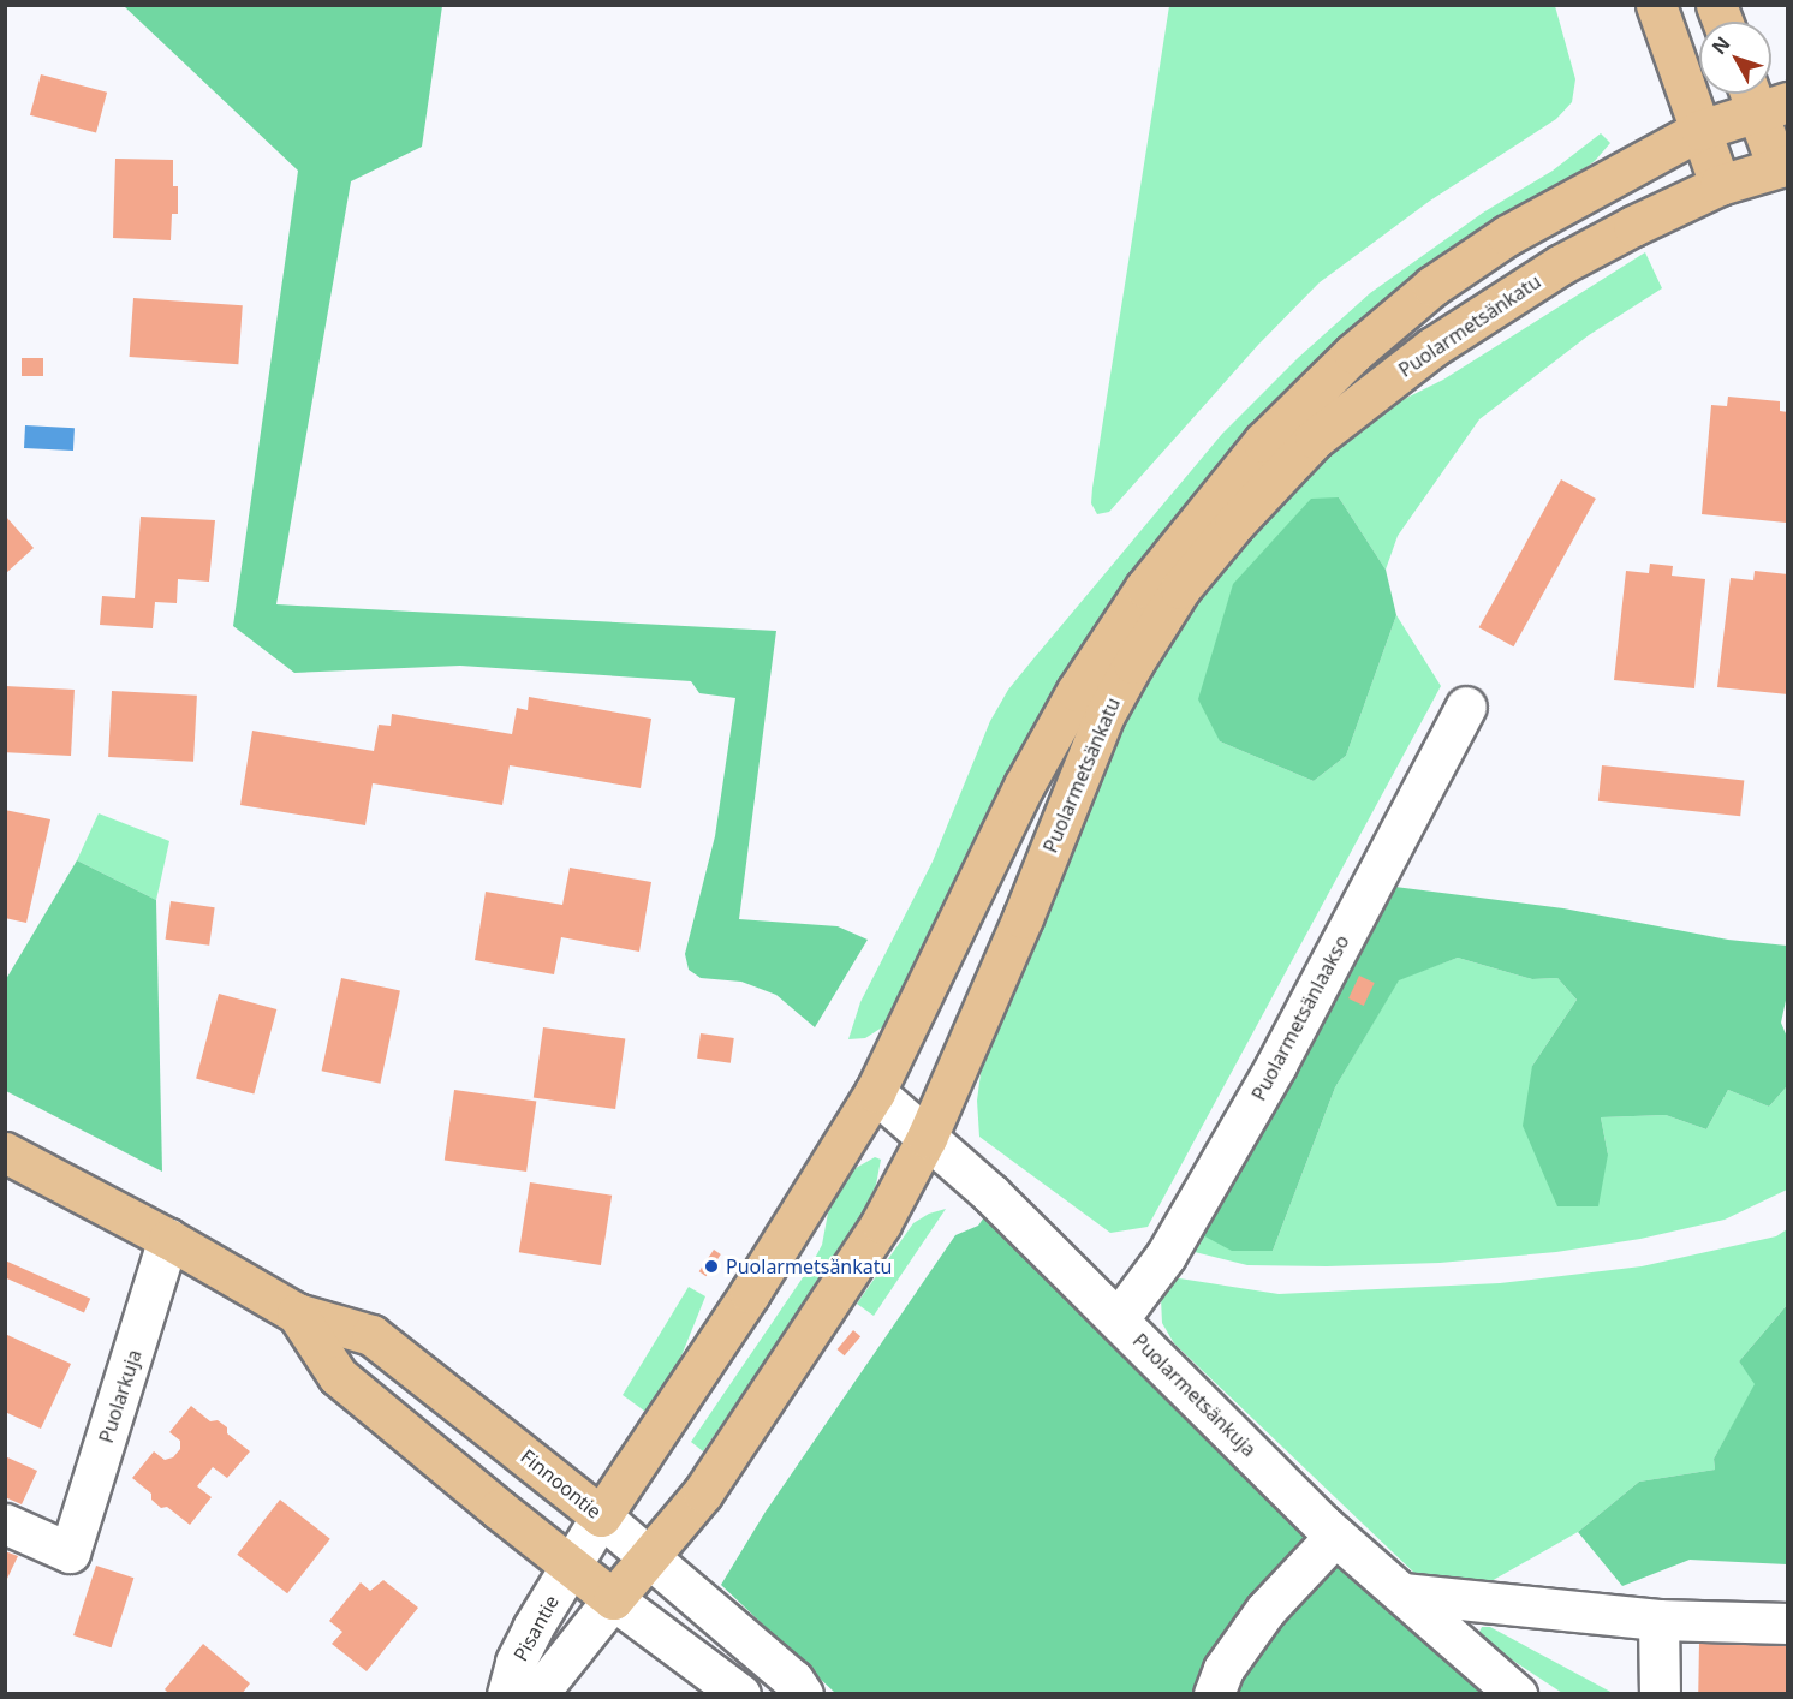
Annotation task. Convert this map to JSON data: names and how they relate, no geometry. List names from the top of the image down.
{
  "streets": {
    "main road": ["Puolarmetsänkatu", "Finnoontie"],
    "street": [
      "Puolarmetsänlaakso",
      "Puolarmetsänkuja",
      "Puolarkuja",
      "Pisantie"
    ]
  },
  "crossings": [
    ["Puolarmetsänkatu", "Puolarmetsänkuja"],
    ["Puolarmetsänkatu", "Finnoontie"],
    ["Puolarmetsänkatu", "Pisantie"],
    ["Puolarmetsänlaakso", "Puolarmetsänkuja"],
    ["Puolarkuja", "Finnoontie"],
    ["Finnoontie", "Pisantie"]
  ],
  "places": ["Puolarmetsänkatu"],
  "north": "top left"
}
